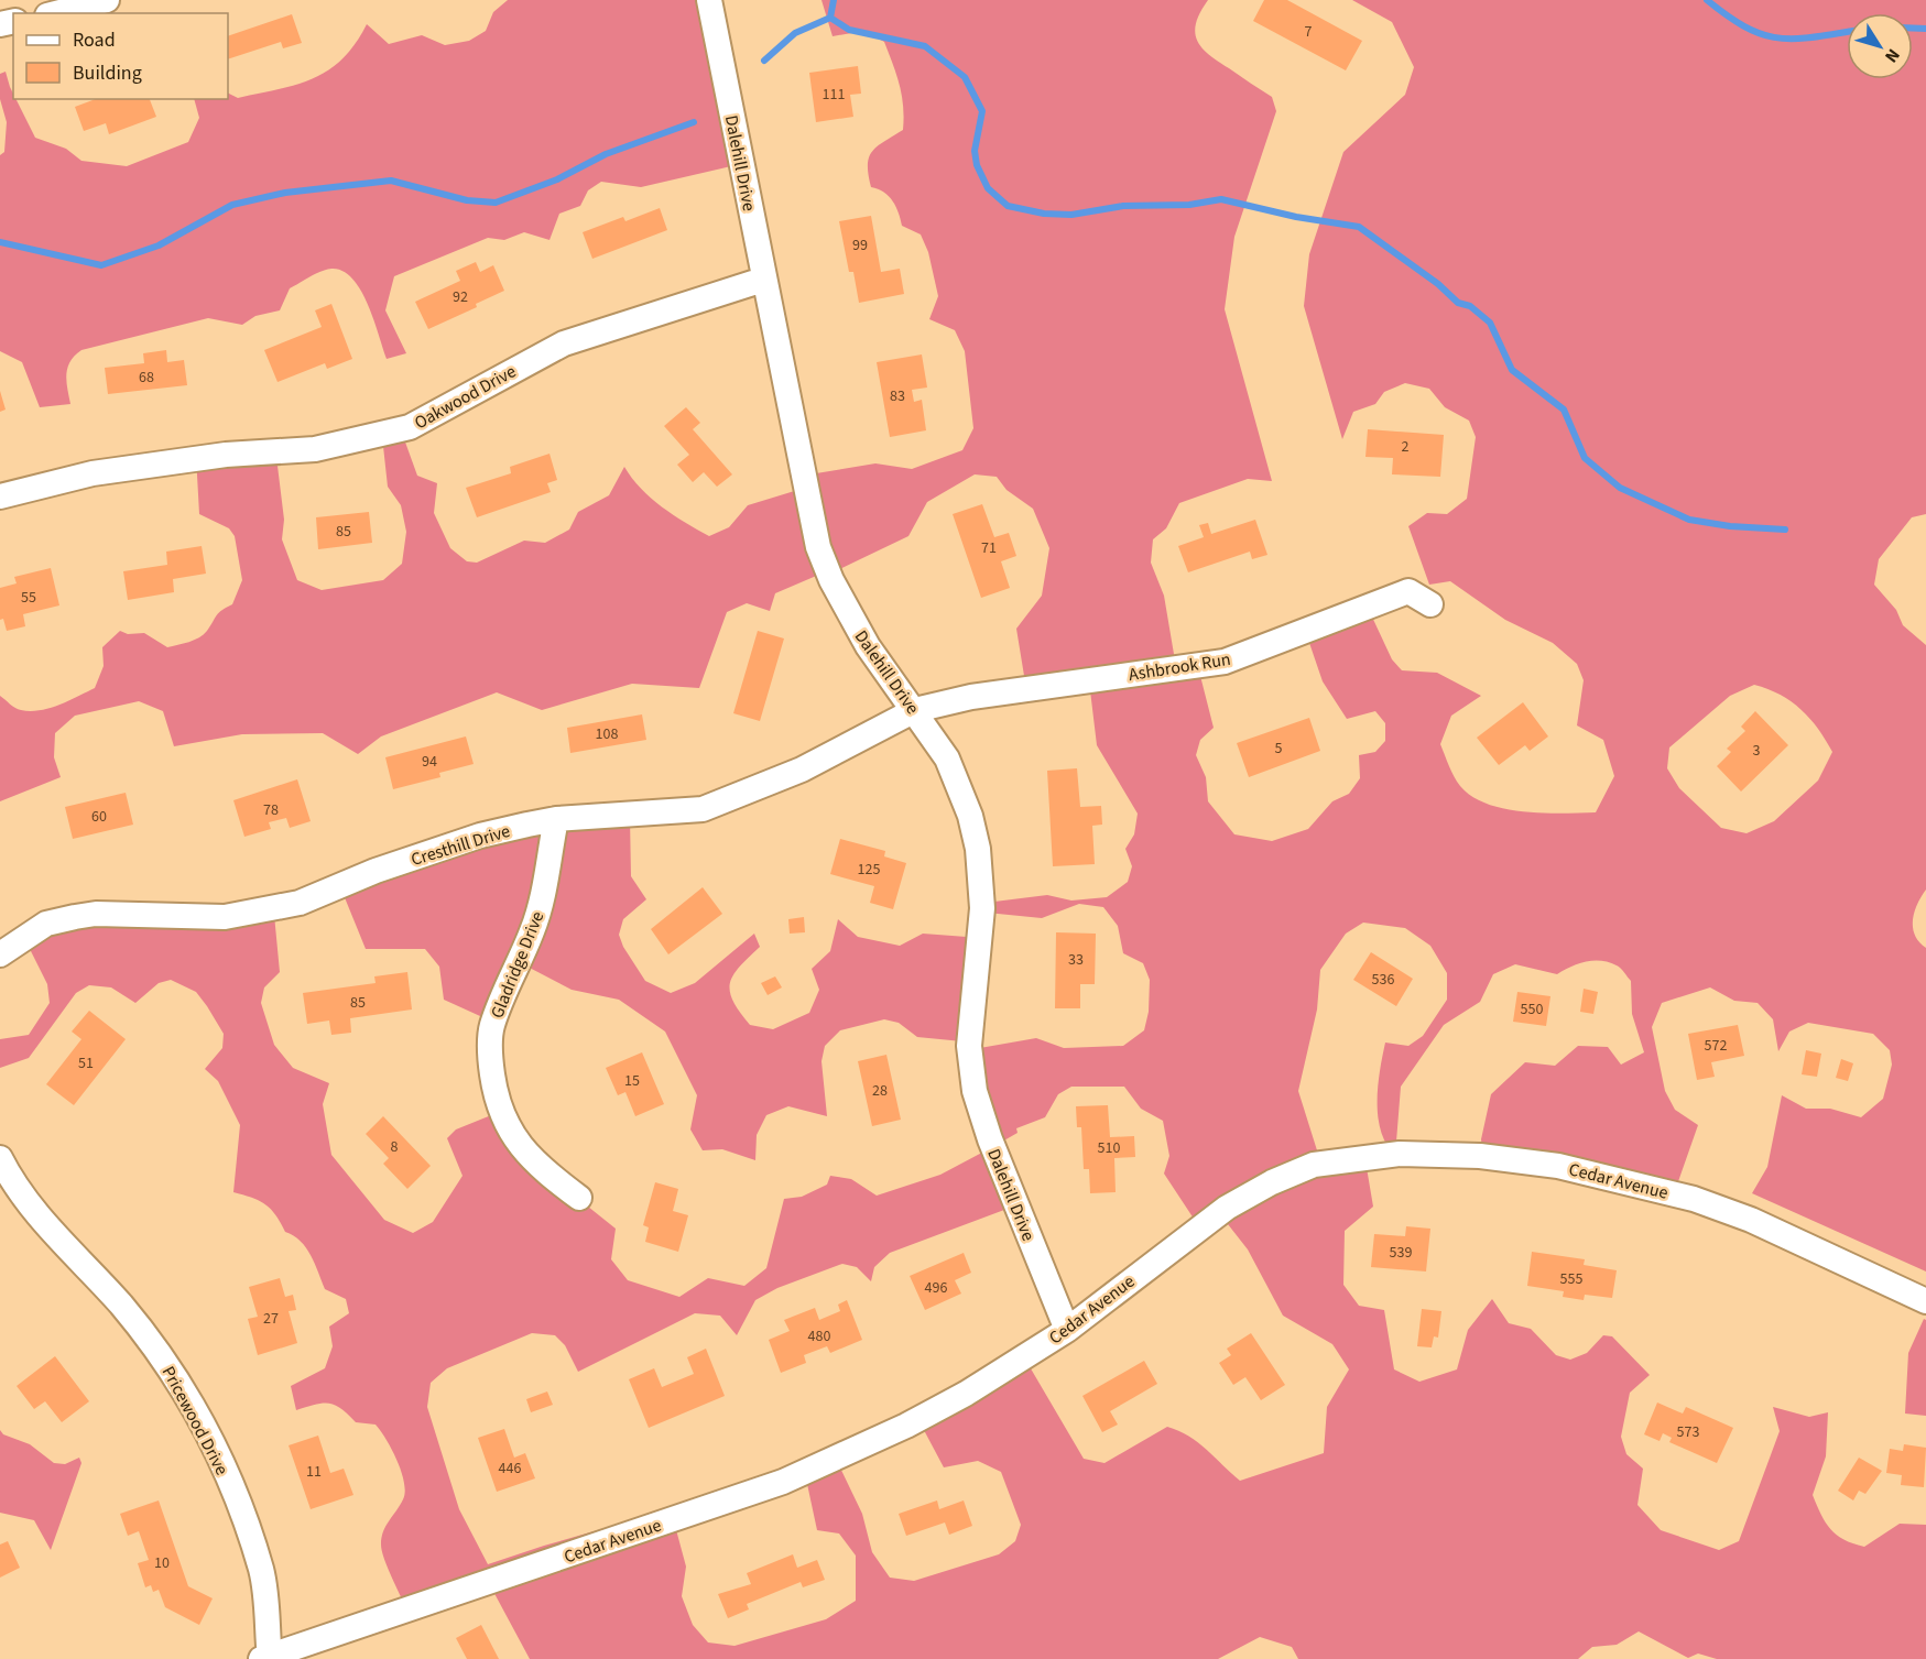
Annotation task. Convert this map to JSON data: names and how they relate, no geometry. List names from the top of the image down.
{
  "streets": {
    "street": [
      "Dalehill Drive",
      "Oakwood Drive",
      "Ashbrook Run",
      "Cresthill Drive",
      "Gladridge Drive",
      "Cedar Avenue",
      "Pricewood Drive"
    ]
  },
  "crossings": [
    ["Dalehill Drive", "Oakwood Drive"],
    ["Dalehill Drive", "Ashbrook Run"],
    ["Dalehill Drive", "Cresthill Drive"],
    ["Dalehill Drive", "Cedar Avenue"],
    ["Ashbrook Run", "Cresthill Drive"],
    ["Cresthill Drive", "Gladridge Drive"],
    ["Cedar Avenue", "Pricewood Drive"]
  ],
  "house_numbers": [
    "7",
    "111",
    "99",
    "92",
    "68",
    "83",
    "2",
    "85",
    "71",
    "55",
    "108",
    "5",
    "3",
    "94",
    "78",
    "60",
    "125",
    "33",
    "536",
    "85",
    "550",
    "572",
    "51",
    "15",
    "28",
    "8",
    "510",
    "539",
    "555",
    "496",
    "27",
    "480",
    "573",
    "446",
    "11",
    "10"
  ],
  "legend": ["Road", "Building"],
  "north": "bottom right"
}
